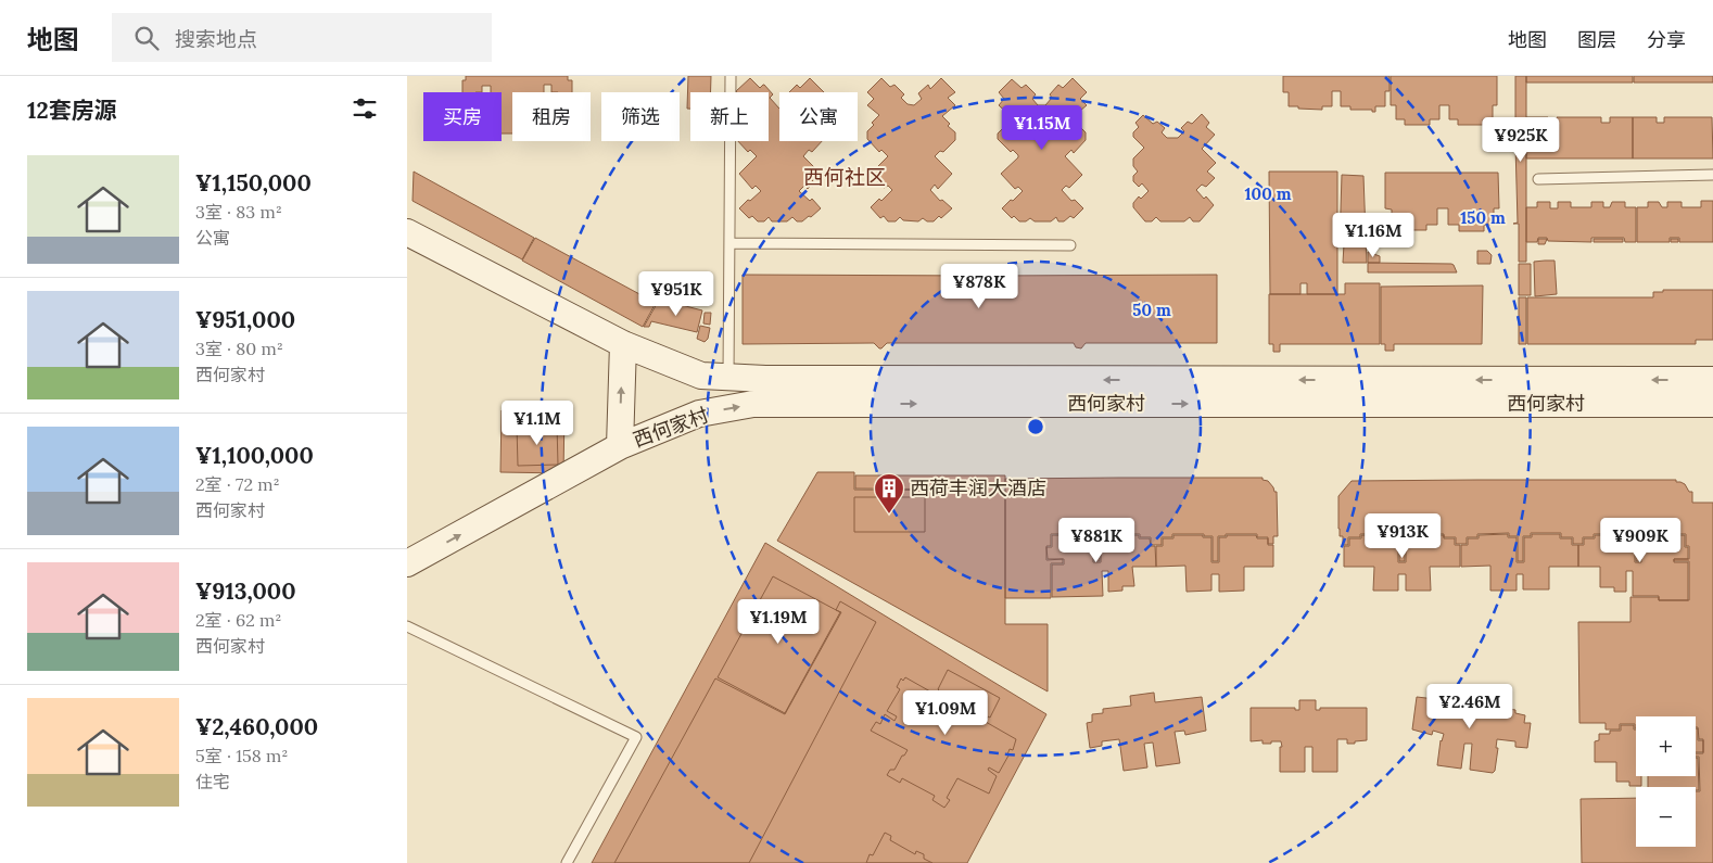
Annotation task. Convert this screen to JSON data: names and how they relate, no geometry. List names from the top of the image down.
{
  "streets": {
    "street": ["西何家村"]
  },
  "districts": ["西何社区"],
  "places": {
    "building": ["西荷丰润大酒店"]
  },
  "page": {
    "header": "地图",
    "search": "搜索地点",
    "nav": ["地图", "图层", "分享"],
    "heading": "12套房源",
    "chip": [
      "买房",
      "租房",
      "筛选",
      "新上",
      "公寓"
    ],
    "price": [
      "¥1.15M",
      "¥925K",
      "¥1.16M",
      "¥878K",
      "¥951K",
      "¥1.1M",
      "¥913K",
      "¥881K",
      "¥909K",
      "¥1.19M",
      "¥2.46M",
      "¥1.09M"
    ],
    "list": [
      {
        "name": "¥1,150,000",
        "note": "3室 · 83 m² · 公寓"
      },
      {
        "name": "¥951,000",
        "note": "3室 · 80 m² · 西何家村"
      },
      {
        "name": "¥1,100,000",
        "note": "2室 · 72 m² · 西何家村"
      },
      {
        "name": "¥913,000",
        "note": "2室 · 62 m² · 西何家村"
      },
      {
        "name": "¥2,460,000",
        "note": "5室 · 158 m² · 住宅"
      }
    ],
    "map_buttons": ["+", "−"]
  },
  "rings": ["100 m", "150 m", "50 m"]
}
